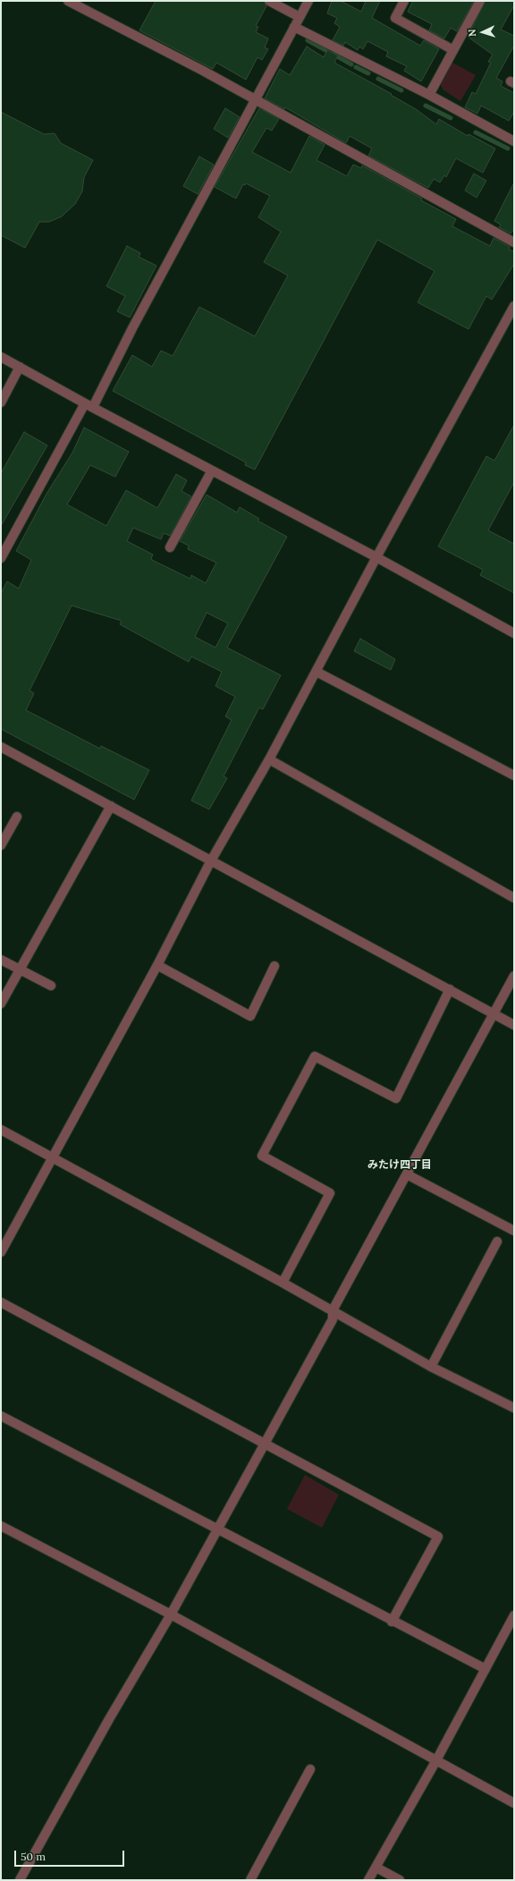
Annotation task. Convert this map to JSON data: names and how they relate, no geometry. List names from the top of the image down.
{
  "districts": ["みたけ四丁目"],
  "scale_bar": "50 m",
  "north": "left"
}
